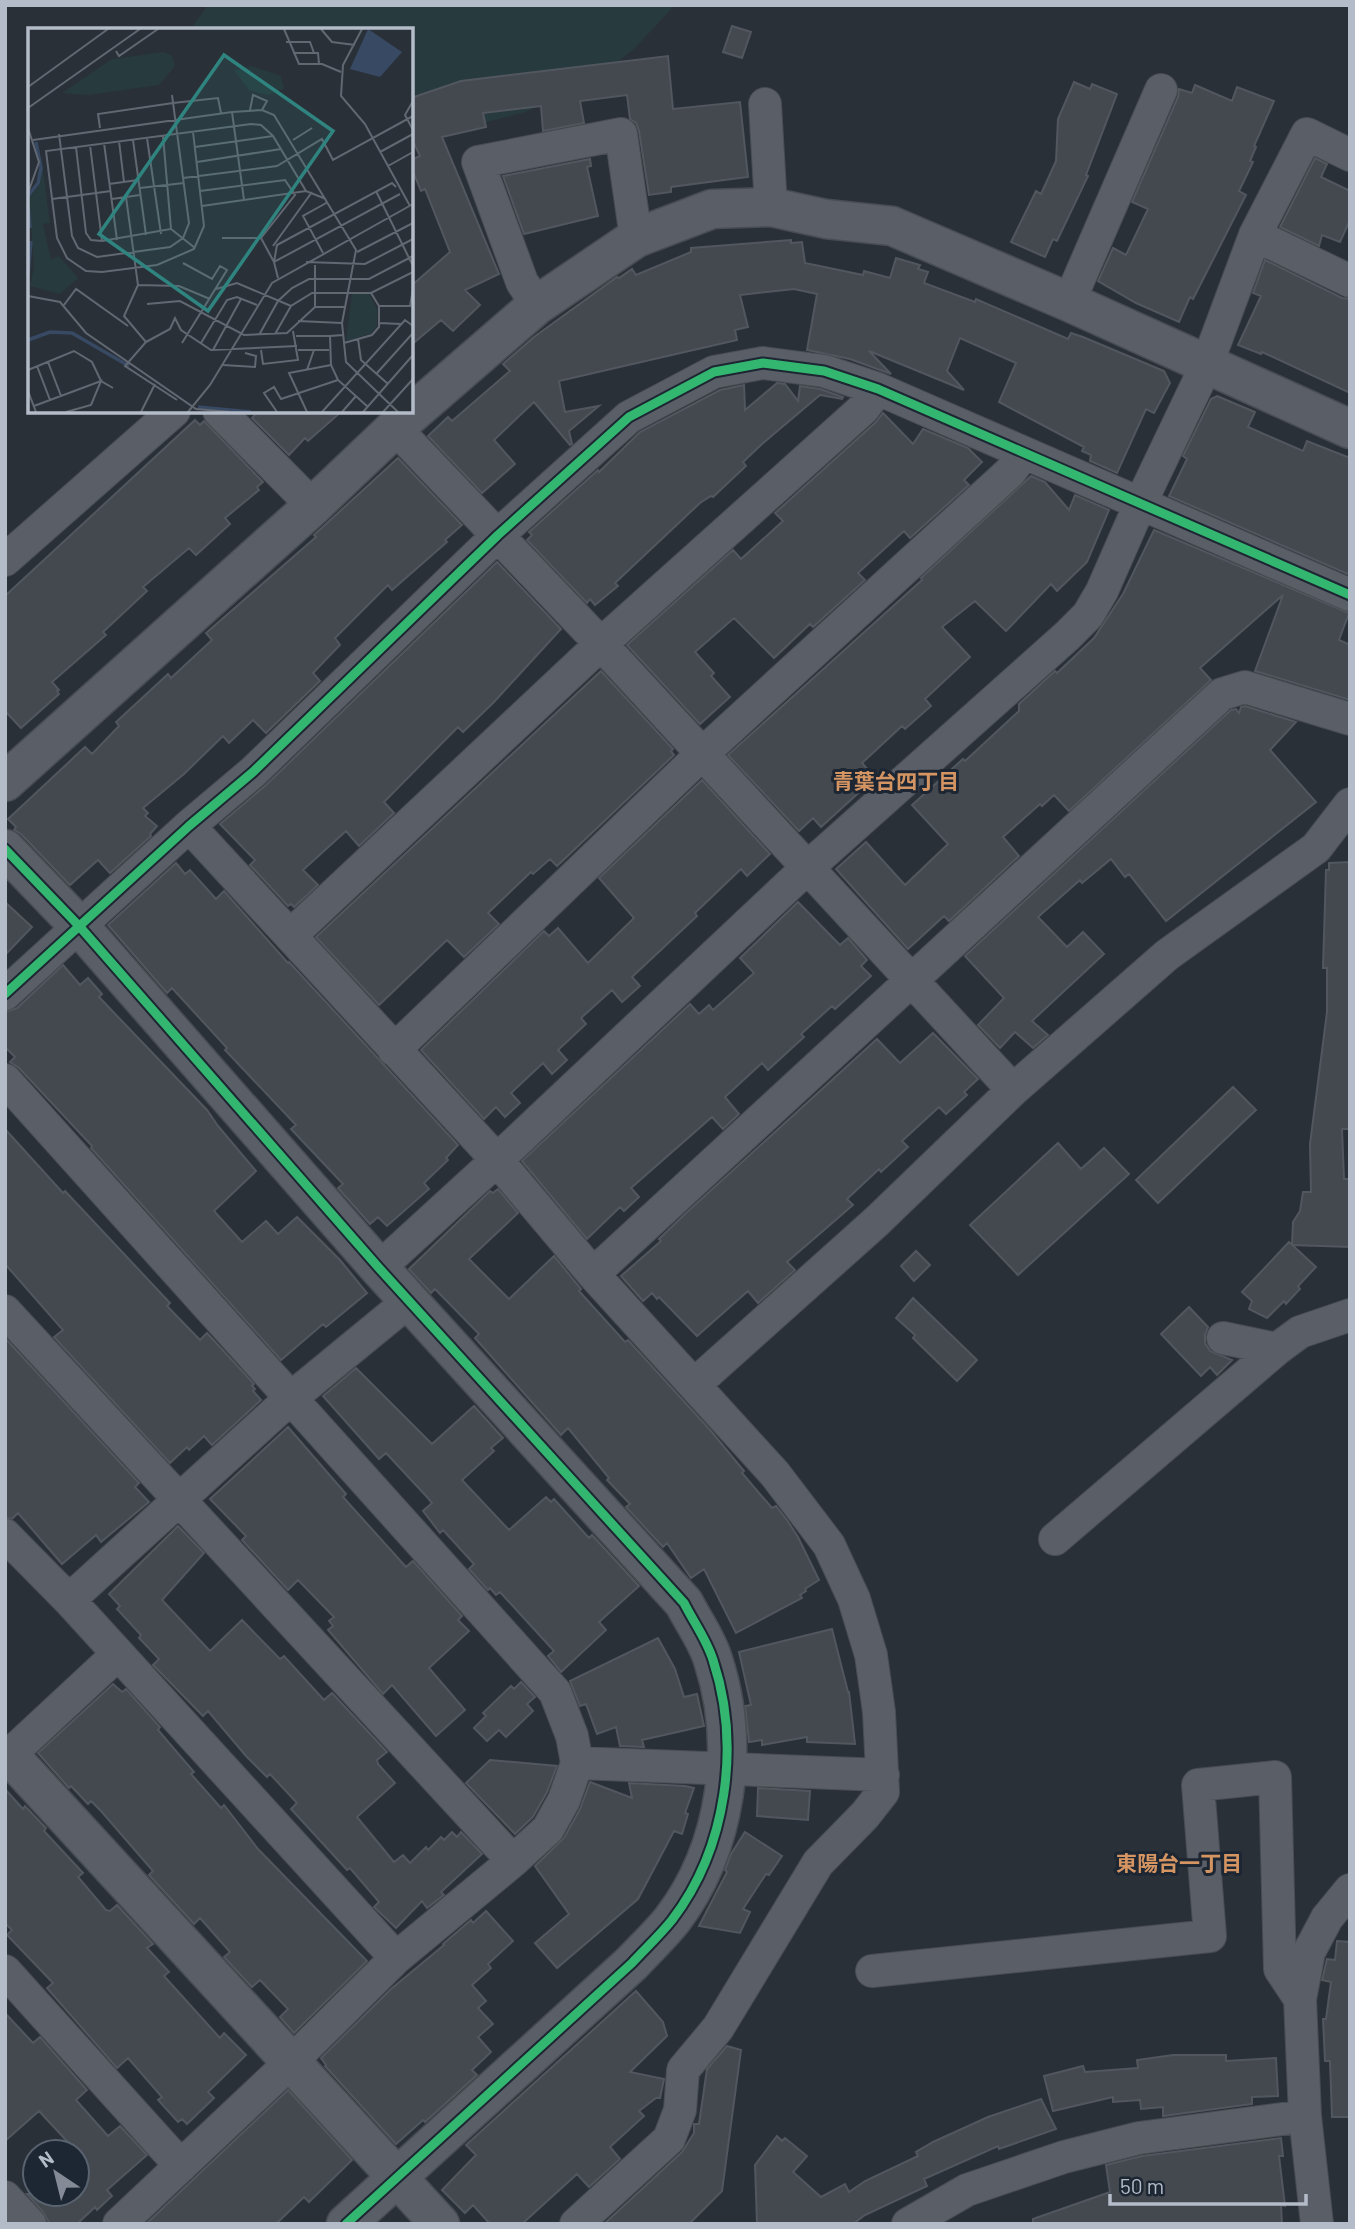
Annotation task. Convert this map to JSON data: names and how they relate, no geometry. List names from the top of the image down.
{
  "districts": ["青葉台四丁目", "東陽台一丁目"],
  "scale_bar": "50 m",
  "north": "top left"
}
